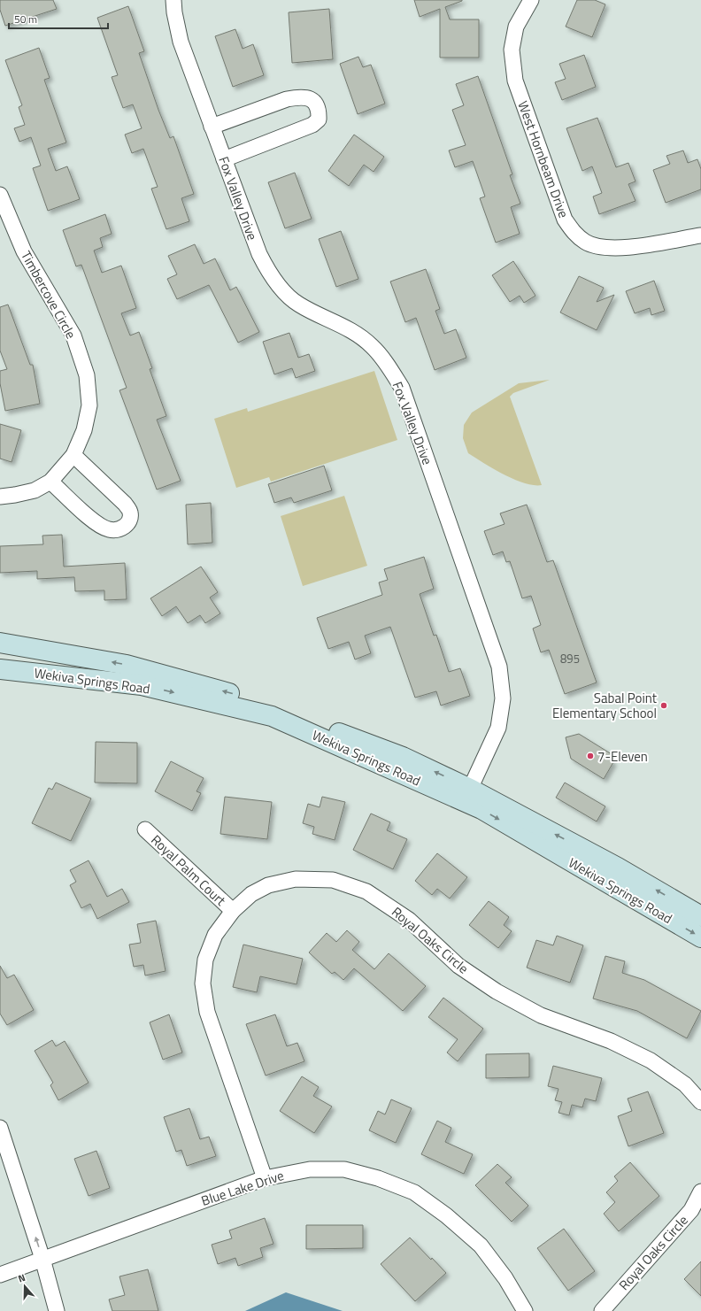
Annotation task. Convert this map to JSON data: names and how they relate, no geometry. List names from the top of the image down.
{
  "streets": {
    "main road": ["Wekiva Springs Road"],
    "street": [
      "West Hornbeam Drive",
      "Fox Valley Drive",
      "Timbercove Circle",
      "Royal Palm Court",
      "Royal Oaks Circle",
      "Blue Lake Drive"
    ]
  },
  "crossings": [
    ["Fox Valley Drive", "Wekiva Springs Road"],
    ["Royal Palm Court", "Royal Oaks Circle"],
    ["Royal Oaks Circle", "Blue Lake Drive"]
  ],
  "places": ["Sabal Point Elementary School", "7-Eleven"],
  "house_numbers": ["895"],
  "scale_bar": "50 m",
  "north": "top"
}
